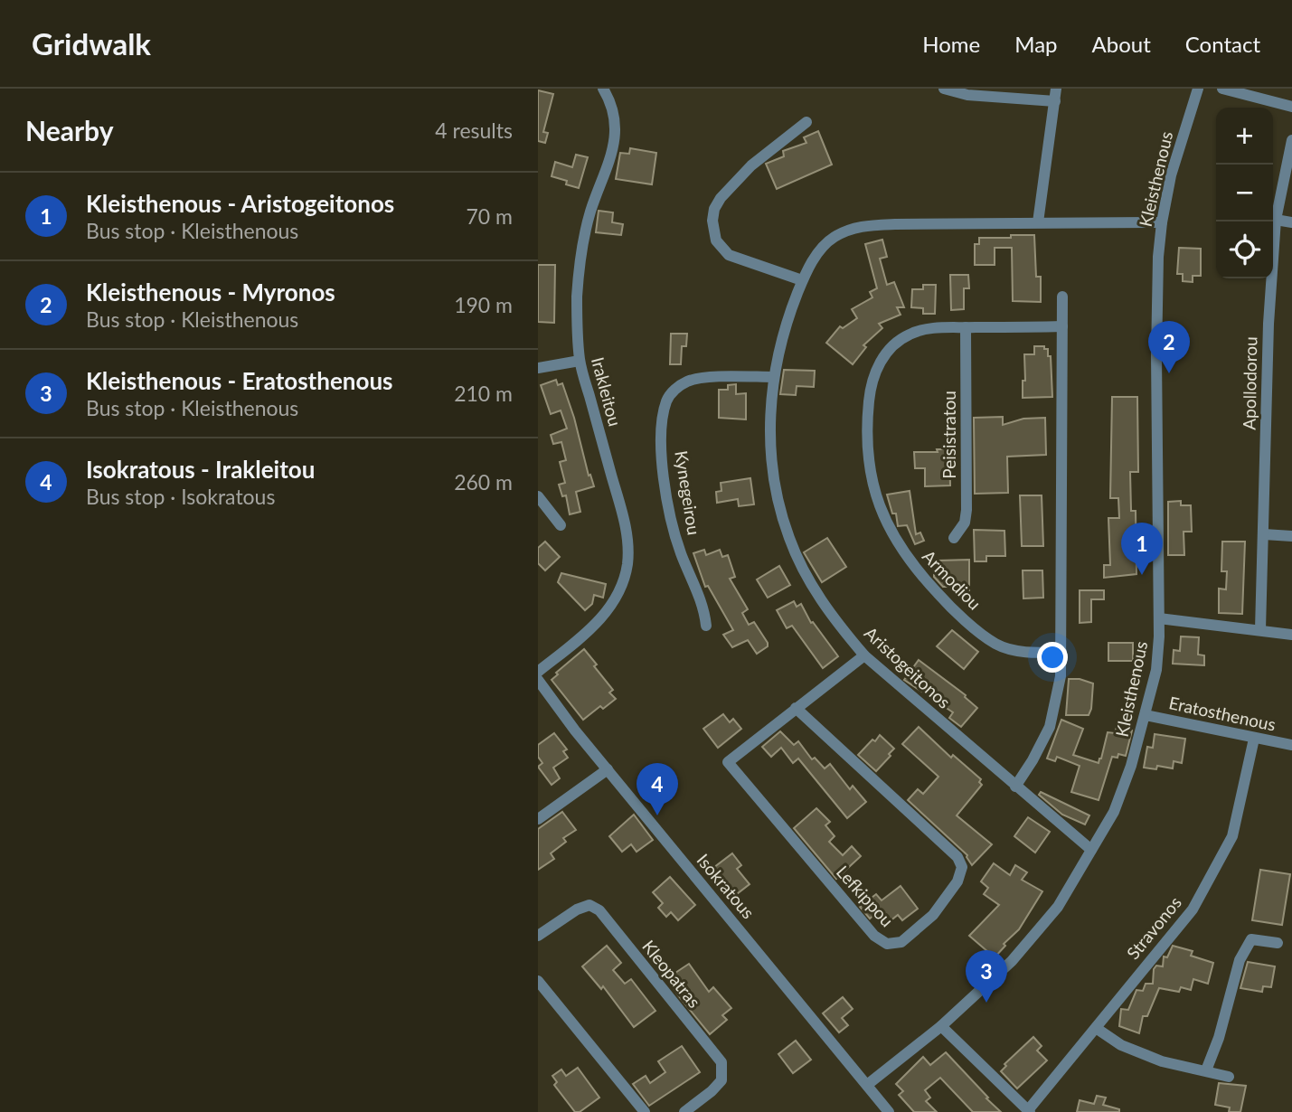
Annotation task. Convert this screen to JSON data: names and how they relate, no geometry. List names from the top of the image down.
{
  "streets": {
    "street": [
      "Kleisthenous",
      "Apollodorou",
      "Irakleitou",
      "Peisistratou",
      "Kynegeirou",
      "Armodiou",
      "Aristogeitonos",
      "Eratosthenous",
      "Isokratous",
      "Lefkippou",
      "Stravonos",
      "Kleopatras"
    ]
  },
  "crossings": [
    ["Kleisthenous", "Aristogeitonos"],
    ["Kleisthenous", "Eratosthenous"],
    ["Kleisthenous", "Isokratous"],
    ["Peisistratou", "Armodiou"],
    ["Kynegeirou", "Aristogeitonos"],
    ["Aristogeitonos", "Lefkippou"],
    ["Eratosthenous", "Stravonos"]
  ],
  "page": {
    "header": "Gridwalk",
    "nav": [
      "Home",
      "Map",
      "About",
      "Contact"
    ],
    "heading": ["Nearby", "4 results"],
    "map_buttons": ["+", "−"],
    "list": [
      {
        "mark": "1",
        "name": "Kleisthenous - Aristogeitonos",
        "note": "Bus stop · Kleisthenous",
        "value": "70 m"
      },
      {
        "mark": "2",
        "name": "Kleisthenous - Myronos",
        "note": "Bus stop · Kleisthenous",
        "value": "190 m"
      },
      {
        "mark": "3",
        "name": "Kleisthenous - Eratosthenous",
        "note": "Bus stop · Kleisthenous",
        "value": "210 m"
      },
      {
        "mark": "4",
        "name": "Isokratous - Irakleitou",
        "note": "Bus stop · Isokratous",
        "value": "260 m"
      }
    ],
    "pins": [
      "2",
      "1",
      "4",
      "3"
    ]
  }
}
